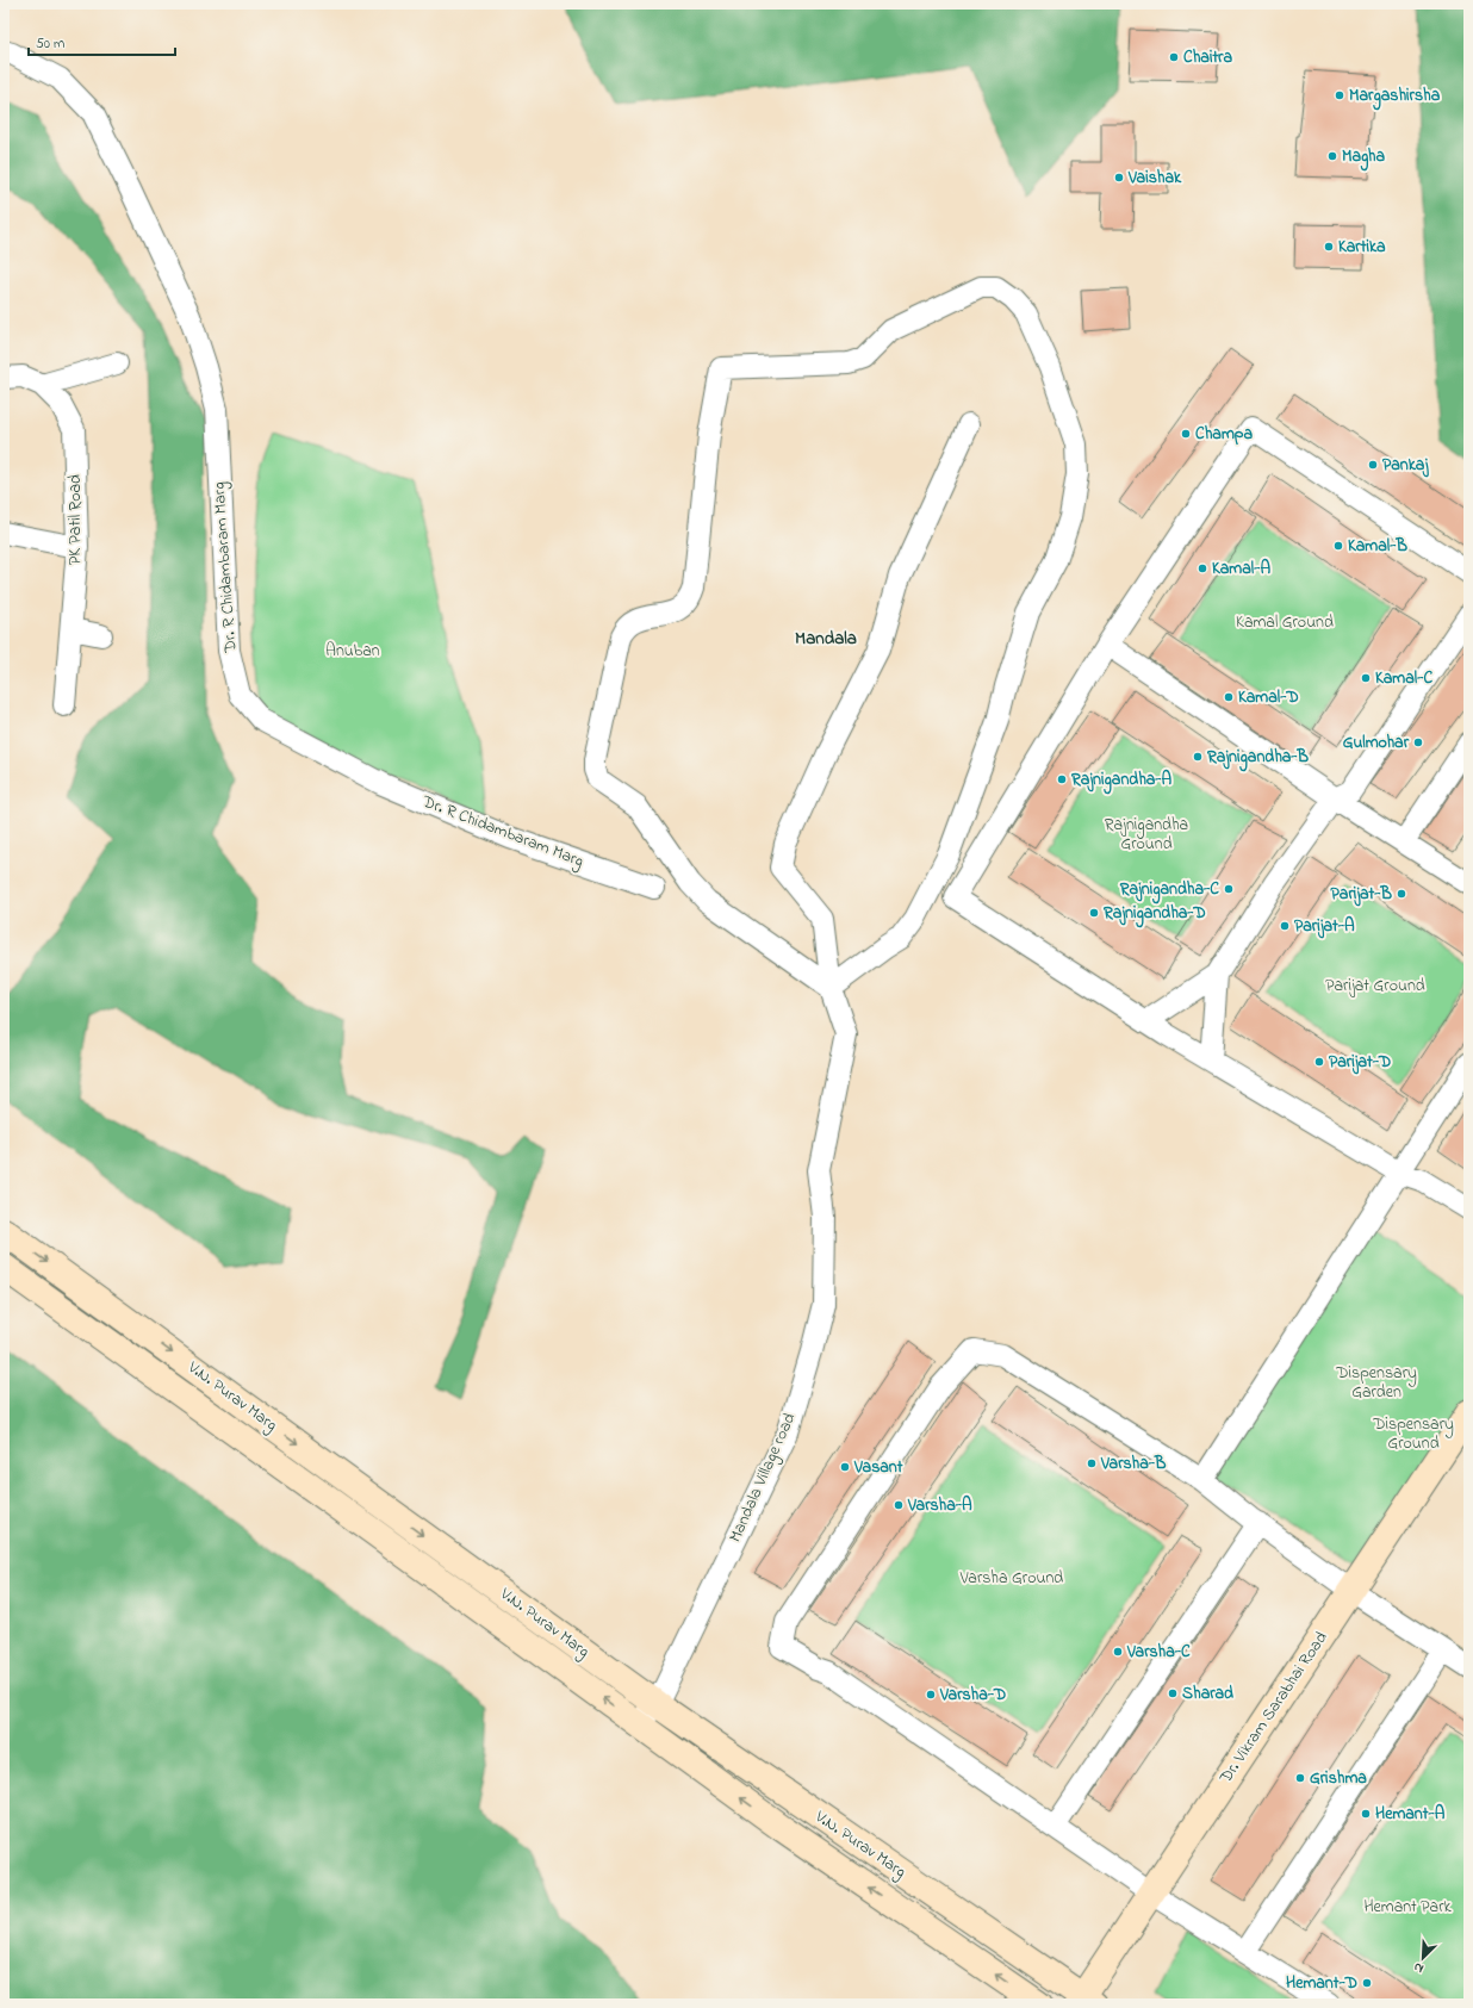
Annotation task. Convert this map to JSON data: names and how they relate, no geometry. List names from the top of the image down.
{
  "streets": {
    "street": [
      "PK Patil Road",
      "Dr. R Chidambaram Marg",
      "V.N. Purav Marg",
      "Mandala Village road",
      "Dr. Vikram Sarabhai Road"
    ]
  },
  "crossings": [
    ["V.N. Purav Marg", "Mandala Village road"],
    ["V.N. Purav Marg", "Dr. Vikram Sarabhai Road"]
  ],
  "districts": ["Mandala"],
  "parks": [
    "Kamal Ground",
    "Anuban",
    "Rajnigandha Ground",
    "Parijat Ground",
    "Dispensary Garden",
    "Dispensary Ground",
    "Varsha Ground",
    "Hemant Park"
  ],
  "places": [
    "Chaitra",
    "Margashirsha",
    "Magha",
    "Vaishak",
    "Kartika",
    "Champa",
    "Pankaj",
    "Kamal-B",
    "Kamal-A",
    "Kamal-C",
    "Kamal-D",
    "Gulmohar",
    "Rajnigandha-B",
    "Rajnigandha-A",
    "Rajnigandha-C",
    "Parijat-B",
    "Rajnigandha-D",
    "Parijat-A",
    "Parijat-D",
    "Varsha-B",
    "Vasant",
    "Varsha-A",
    "Varsha-C",
    "Sharad",
    "Varsha-D",
    "Grishma",
    "Hemant-A",
    "Hemant-D"
  ],
  "scale_bar": "50 m",
  "north": "bottom left"
}
